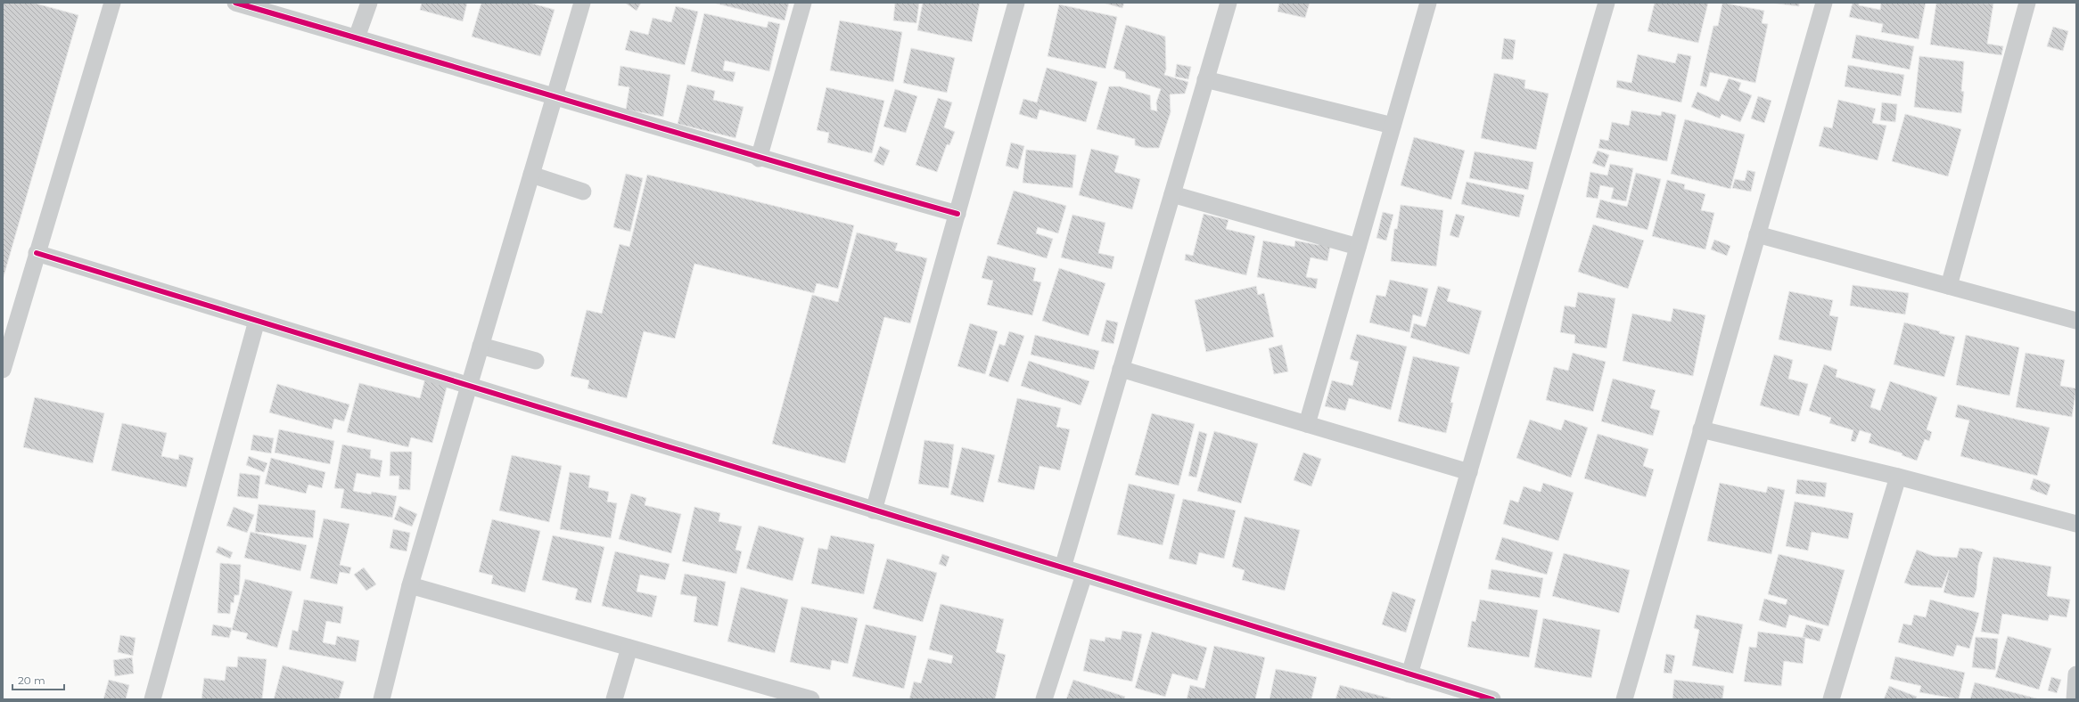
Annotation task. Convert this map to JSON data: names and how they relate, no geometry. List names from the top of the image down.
{
  "scale_bar": "20 m"
}
